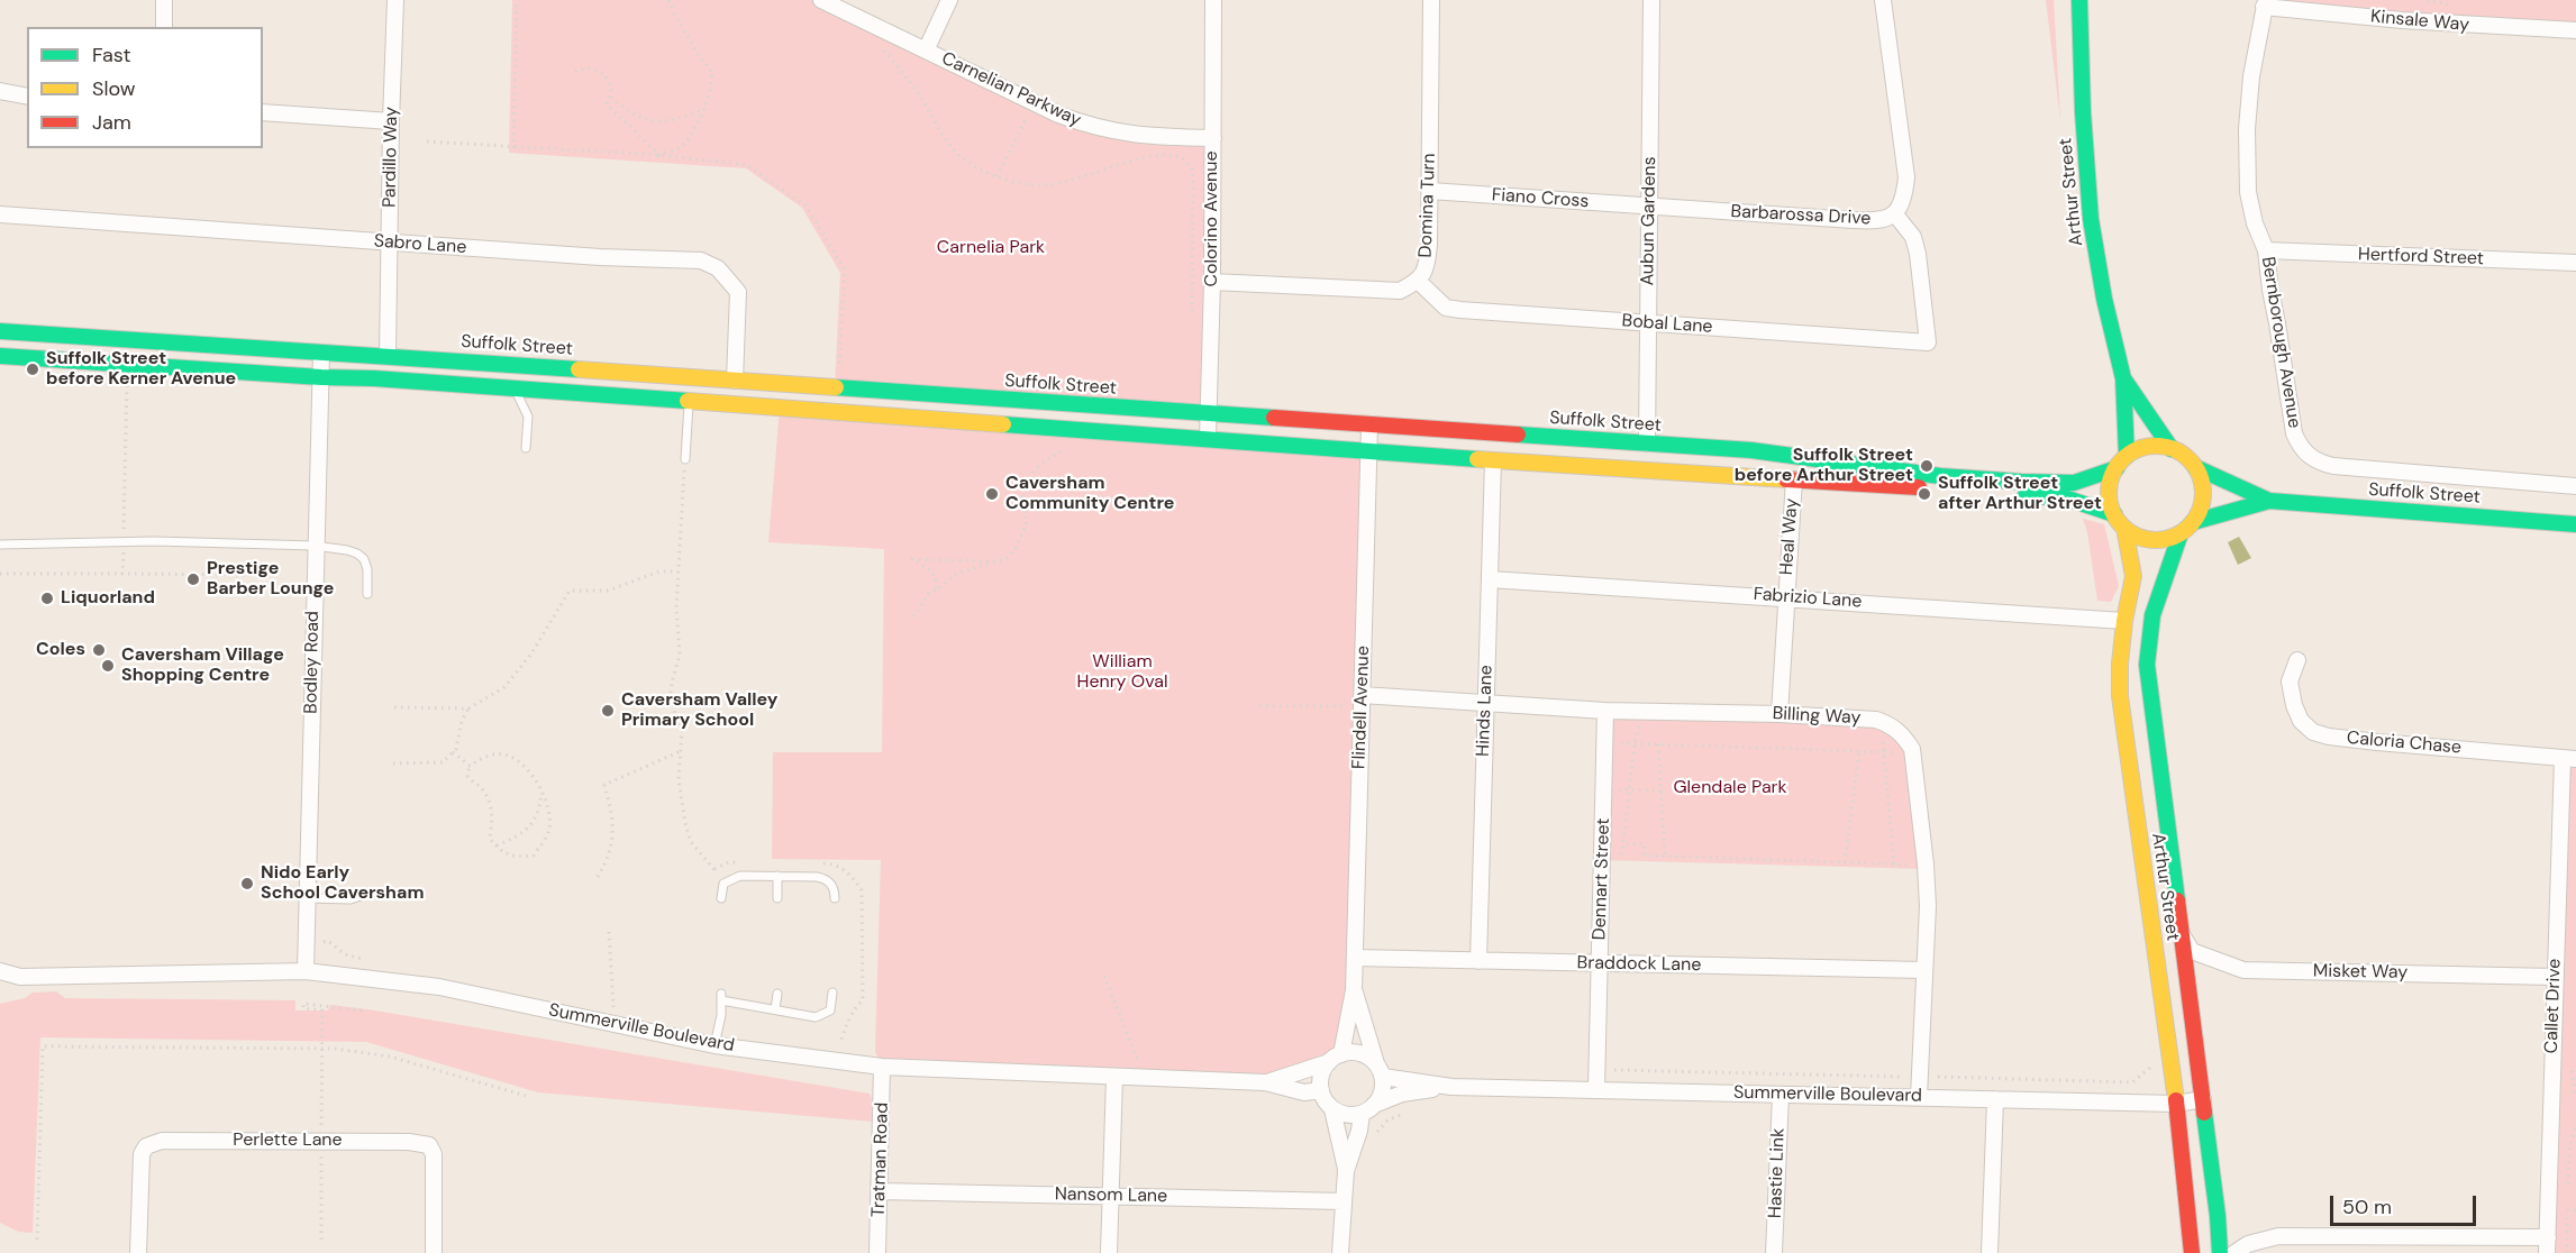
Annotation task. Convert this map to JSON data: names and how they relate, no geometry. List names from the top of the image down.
{
  "streets": {
    "street": [
      "Kinsale Way",
      "Carnelian Parkway",
      "Pardillo Way",
      "Arthur Street",
      "Fiano Cross",
      "Domina Turn",
      "Barbarossa Drive",
      "Colorino Avenue",
      "Aubun Gardens",
      "Sabro Lane",
      "Hertford Street",
      "Bobal Lane",
      "Bernborough Avenue",
      "Suffolk Street",
      "Heal Way",
      "Fabrizio Lane",
      "Bodley Road",
      "Flindell Avenue",
      "Hinds Lane",
      "Billing Way",
      "Caloria Chase",
      "Dennart Street",
      "Braddock Lane",
      "Misket Way",
      "Callet Drive",
      "Summerville Boulevard",
      "Perlette Lane",
      "Tratman Road",
      "Hastie Link",
      "Nansom Lane"
    ]
  },
  "crossings": [
    ["Kinsale Way", "Bernborough Avenue"],
    ["Carnelian Parkway", "Colorino Avenue"],
    ["Pardillo Way", "Sabro Lane"],
    ["Pardillo Way", "Suffolk Street"],
    ["Arthur Street", "Suffolk Street"],
    ["Arthur Street", "Fabrizio Lane"],
    ["Arthur Street", "Misket Way"],
    ["Arthur Street", "Summerville Boulevard"],
    ["Fiano Cross", "Domina Turn"],
    ["Fiano Cross", "Barbarossa Drive"],
    ["Fiano Cross", "Aubun Gardens"],
    ["Domina Turn", "Colorino Avenue"],
    ["Domina Turn", "Bobal Lane"],
    ["Barbarossa Drive", "Aubun Gardens"],
    ["Barbarossa Drive", "Bobal Lane"],
    ["Colorino Avenue", "Suffolk Street"],
    ["Aubun Gardens", "Bobal Lane"],
    ["Aubun Gardens", "Suffolk Street"],
    ["Sabro Lane", "Suffolk Street"],
    ["Hertford Street", "Bernborough Avenue"],
    ["Suffolk Street", "Bodley Road"],
    ["Suffolk Street", "Flindell Avenue"],
    ["Heal Way", "Fabrizio Lane"],
    ["Heal Way", "Billing Way"],
    ["Fabrizio Lane", "Hinds Lane"],
    ["Bodley Road", "Summerville Boulevard"],
    ["Flindell Avenue", "Billing Way"],
    ["Flindell Avenue", "Braddock Lane"],
    ["Flindell Avenue", "Summerville Boulevard"],
    ["Hinds Lane", "Billing Way"],
    ["Hinds Lane", "Braddock Lane"],
    ["Billing Way", "Dennart Street"],
    ["Billing Way", "Braddock Lane"],
    ["Billing Way", "Summerville Boulevard"],
    ["Caloria Chase", "Callet Drive"],
    ["Dennart Street", "Braddock Lane"],
    ["Dennart Street", "Summerville Boulevard"],
    ["Misket Way", "Callet Drive"],
    ["Summerville Boulevard", "Tratman Road"],
    ["Summerville Boulevard", "Hastie Link"],
    ["Tratman Road", "Nansom Lane"]
  ],
  "parks": ["Carnelia Park", "William Henry Oval", "Glendale Park"],
  "places": [
    "Suffolk Street before Kerner Avenue",
    "Suffolk Street before Arthur Street",
    "Caversham Community Centre",
    "Suffolk Street after Arthur Street",
    "Prestige Barber Lounge",
    "Liquorland",
    "Coles",
    "Caversham Village Shopping Centre",
    "Caversham Valley Primary School",
    "Nido Early School Caversham"
  ],
  "legend": ["Fast", "Slow", "Jam"],
  "scale_bar": "50 m"
}
